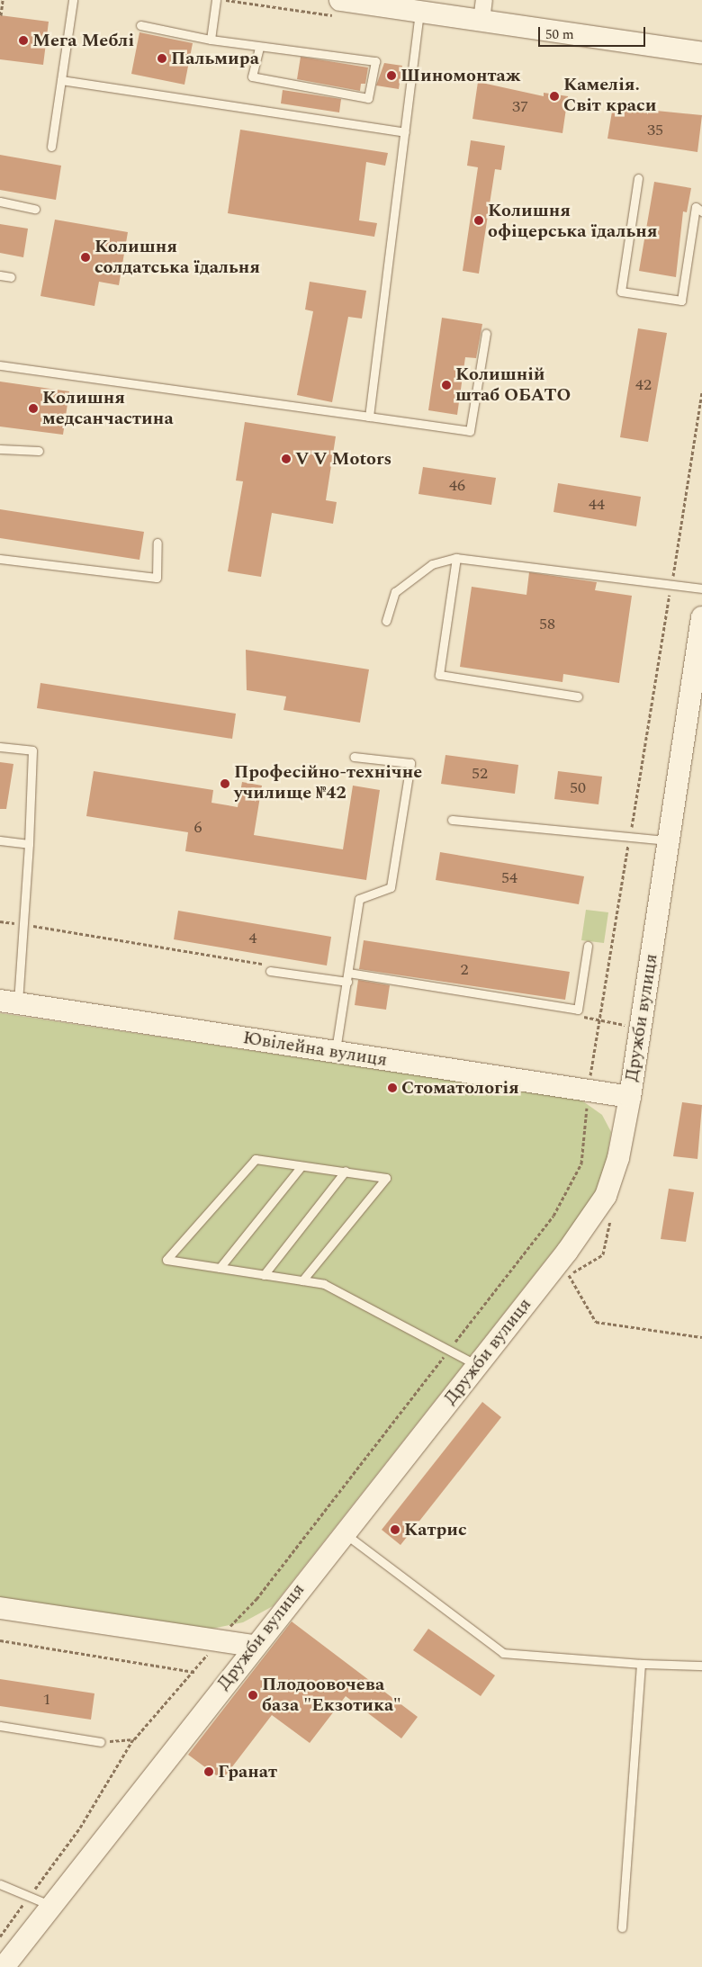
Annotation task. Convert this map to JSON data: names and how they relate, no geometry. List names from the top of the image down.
{
  "streets": {
    "street": ["Дружби вулиця", "Ювілейна вулиця"]
  },
  "crossings": [
    ["Дружби вулиця", "Ювілейна вулиця"]
  ],
  "places": [
    "Мега Меблi",
    "Пальмира",
    "Шиномонтаж",
    "Камелія. Світ краси",
    "Колишня офіцерська їдальня",
    "Колишня солдатська їдальня",
    "Колишній штаб ОБАТО",
    "Колишня медсанчастина",
    "V V Motors",
    "Професійно-технічне училище №42",
    "Стоматологія",
    "Катрис",
    "Плодоовочева база \"Екзотика\"",
    "Гранат"
  ],
  "house_numbers": [
    "37",
    "35",
    "42",
    "46",
    "44",
    "58",
    "52",
    "50",
    "6",
    "54",
    "4",
    "2",
    "1"
  ],
  "scale_bar": "50 m"
}
